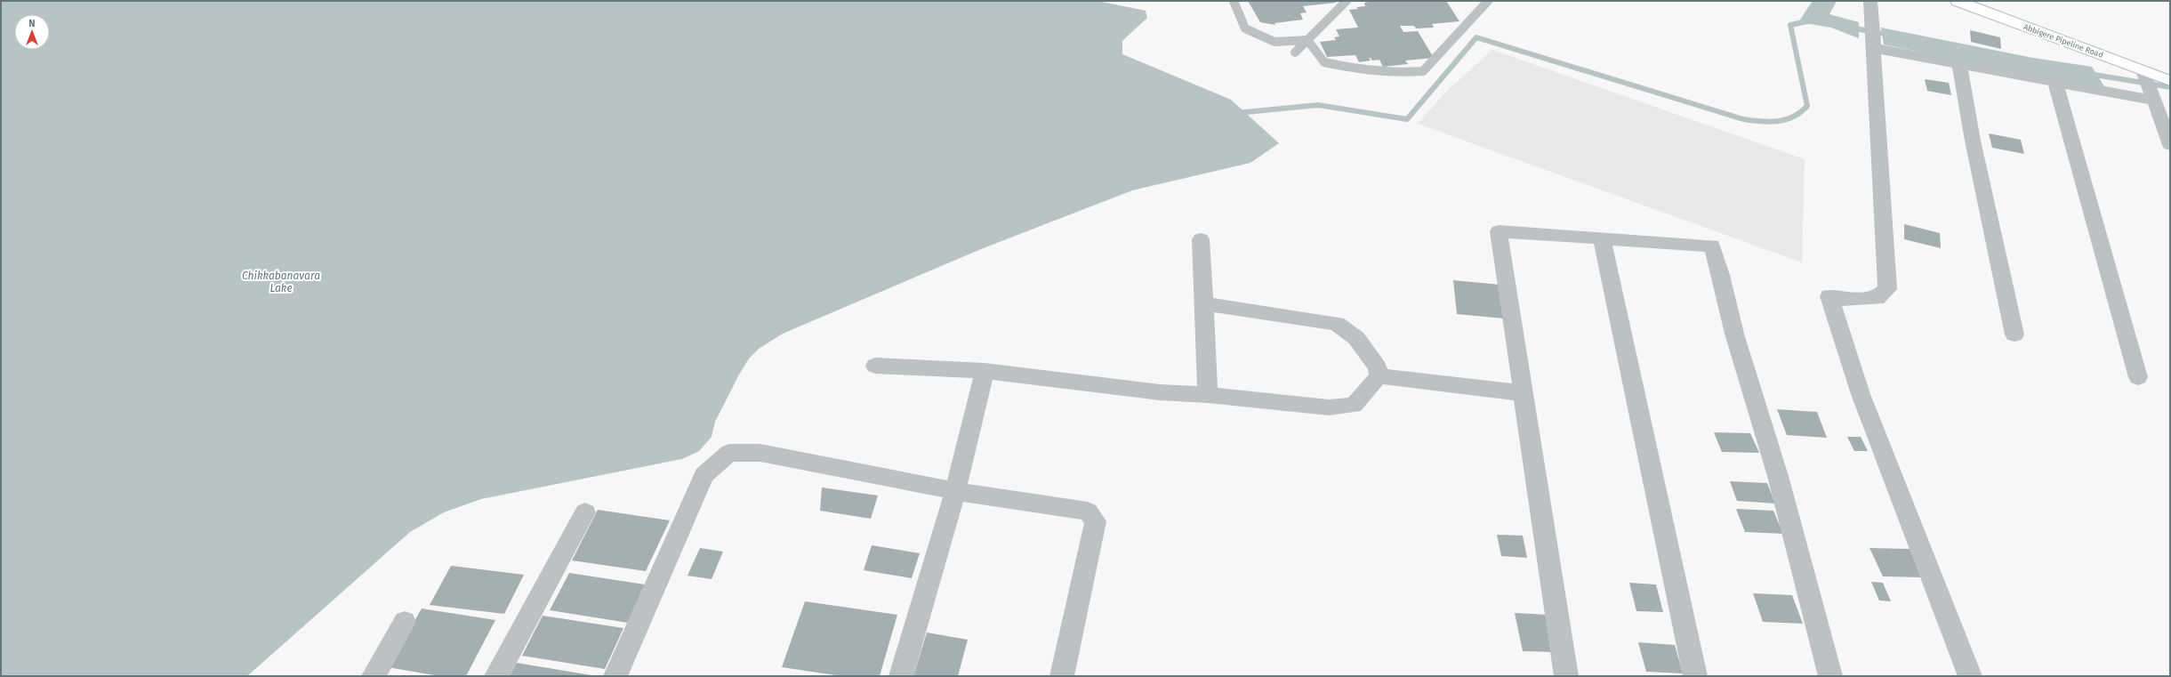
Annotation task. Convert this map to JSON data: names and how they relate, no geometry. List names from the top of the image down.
{
  "streets": {
    "main road": ["Abbigere Pipeline Road"]
  },
  "water": ["Chikkabanavara Lake"],
  "north": "top"
}
